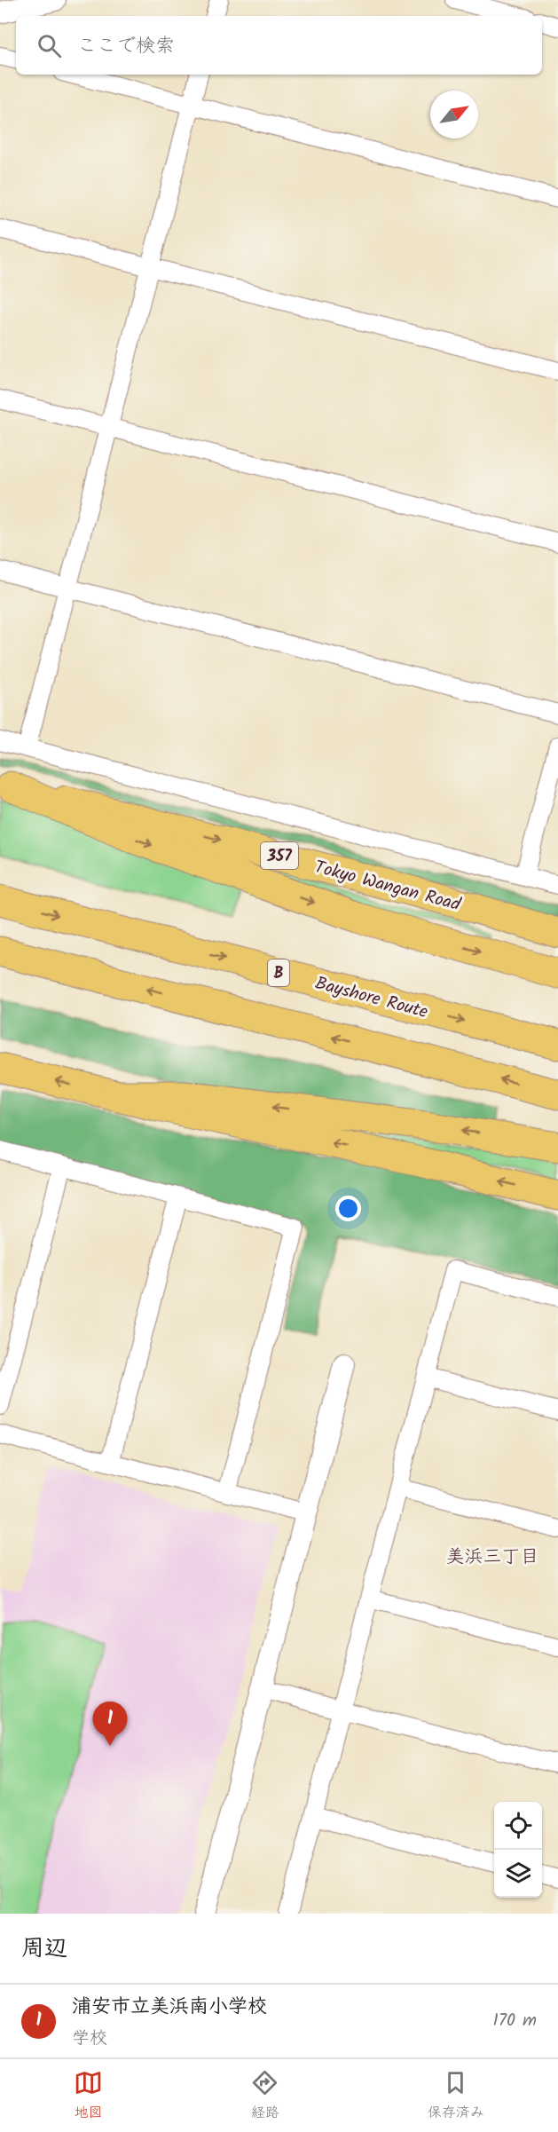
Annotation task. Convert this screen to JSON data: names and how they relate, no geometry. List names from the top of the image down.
{
  "streets": {
    "highway": [
      "357",
      "Tokyo Wangan Road",
      "B",
      "Bayshore Route"
    ]
  },
  "districts": ["美浜三丁目"],
  "north": "top right",
  "page": {
    "search": "ここで検索",
    "pins": "1",
    "heading": "周辺",
    "list": [
      {
        "mark": "1",
        "name": "浦安市立美浜南小学校",
        "note": "学校",
        "value": "170 m"
      }
    ],
    "nav": ["地図", "経路", "保存済み"]
  }
}
